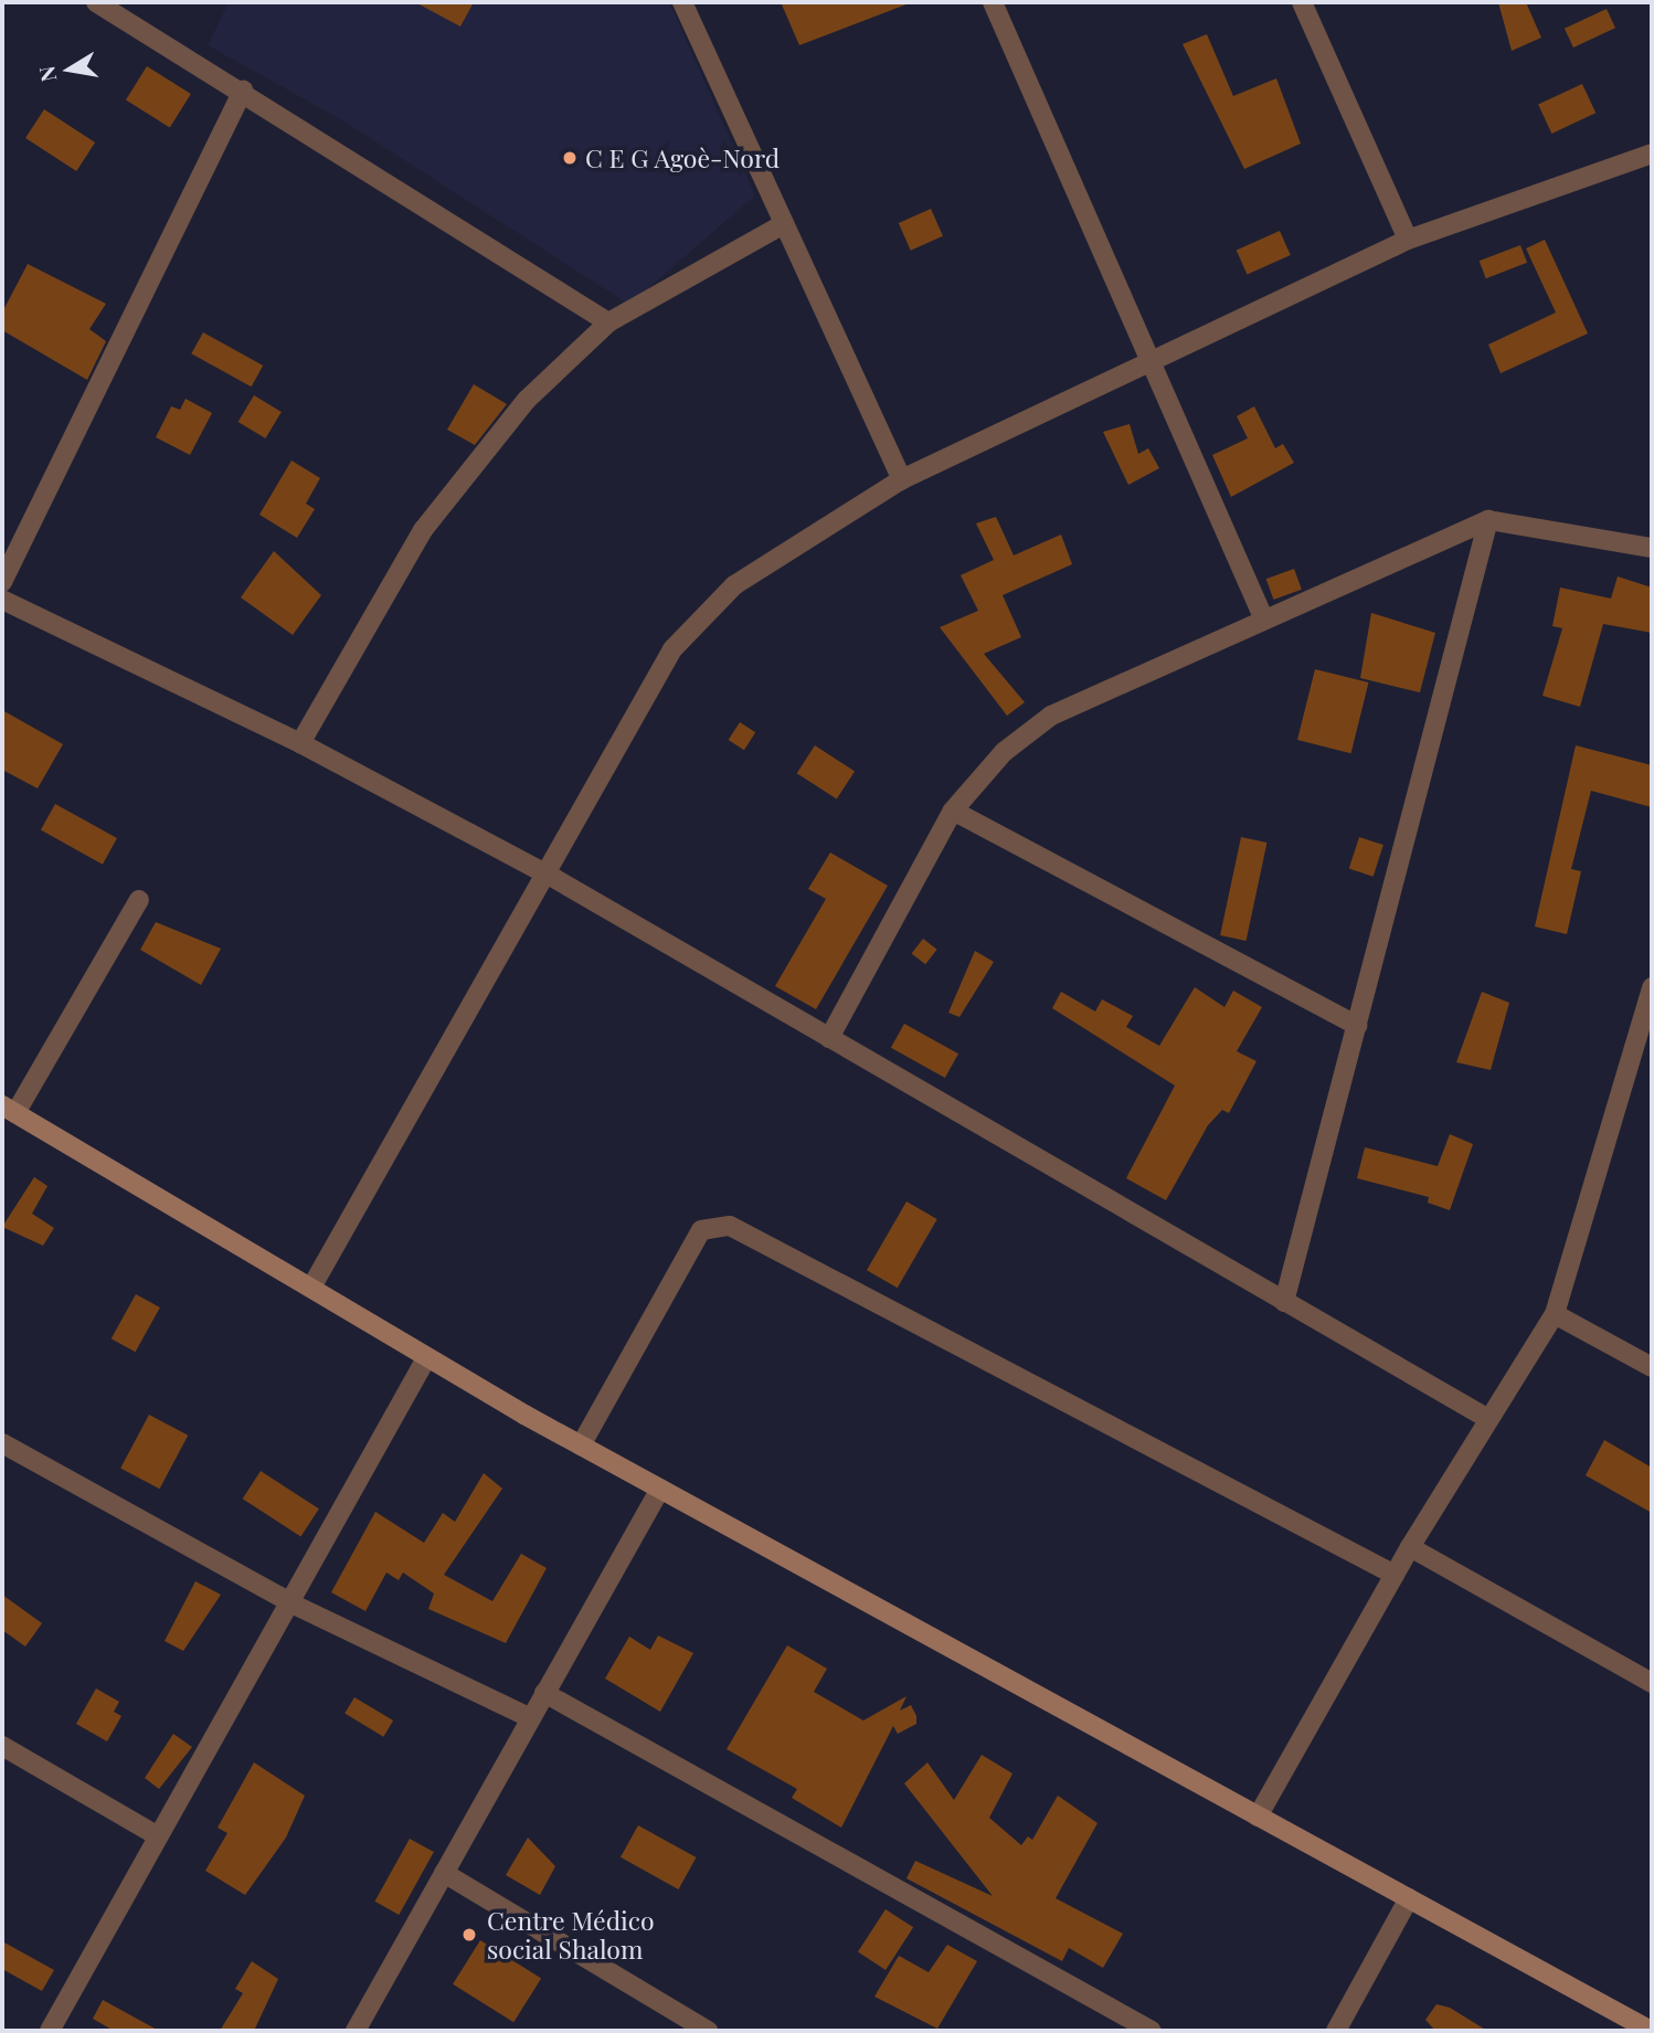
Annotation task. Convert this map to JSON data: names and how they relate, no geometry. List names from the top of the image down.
{
  "places": ["C E G Agoè-Nord", "Centre Médico social Shalom"],
  "north": "left"
}
